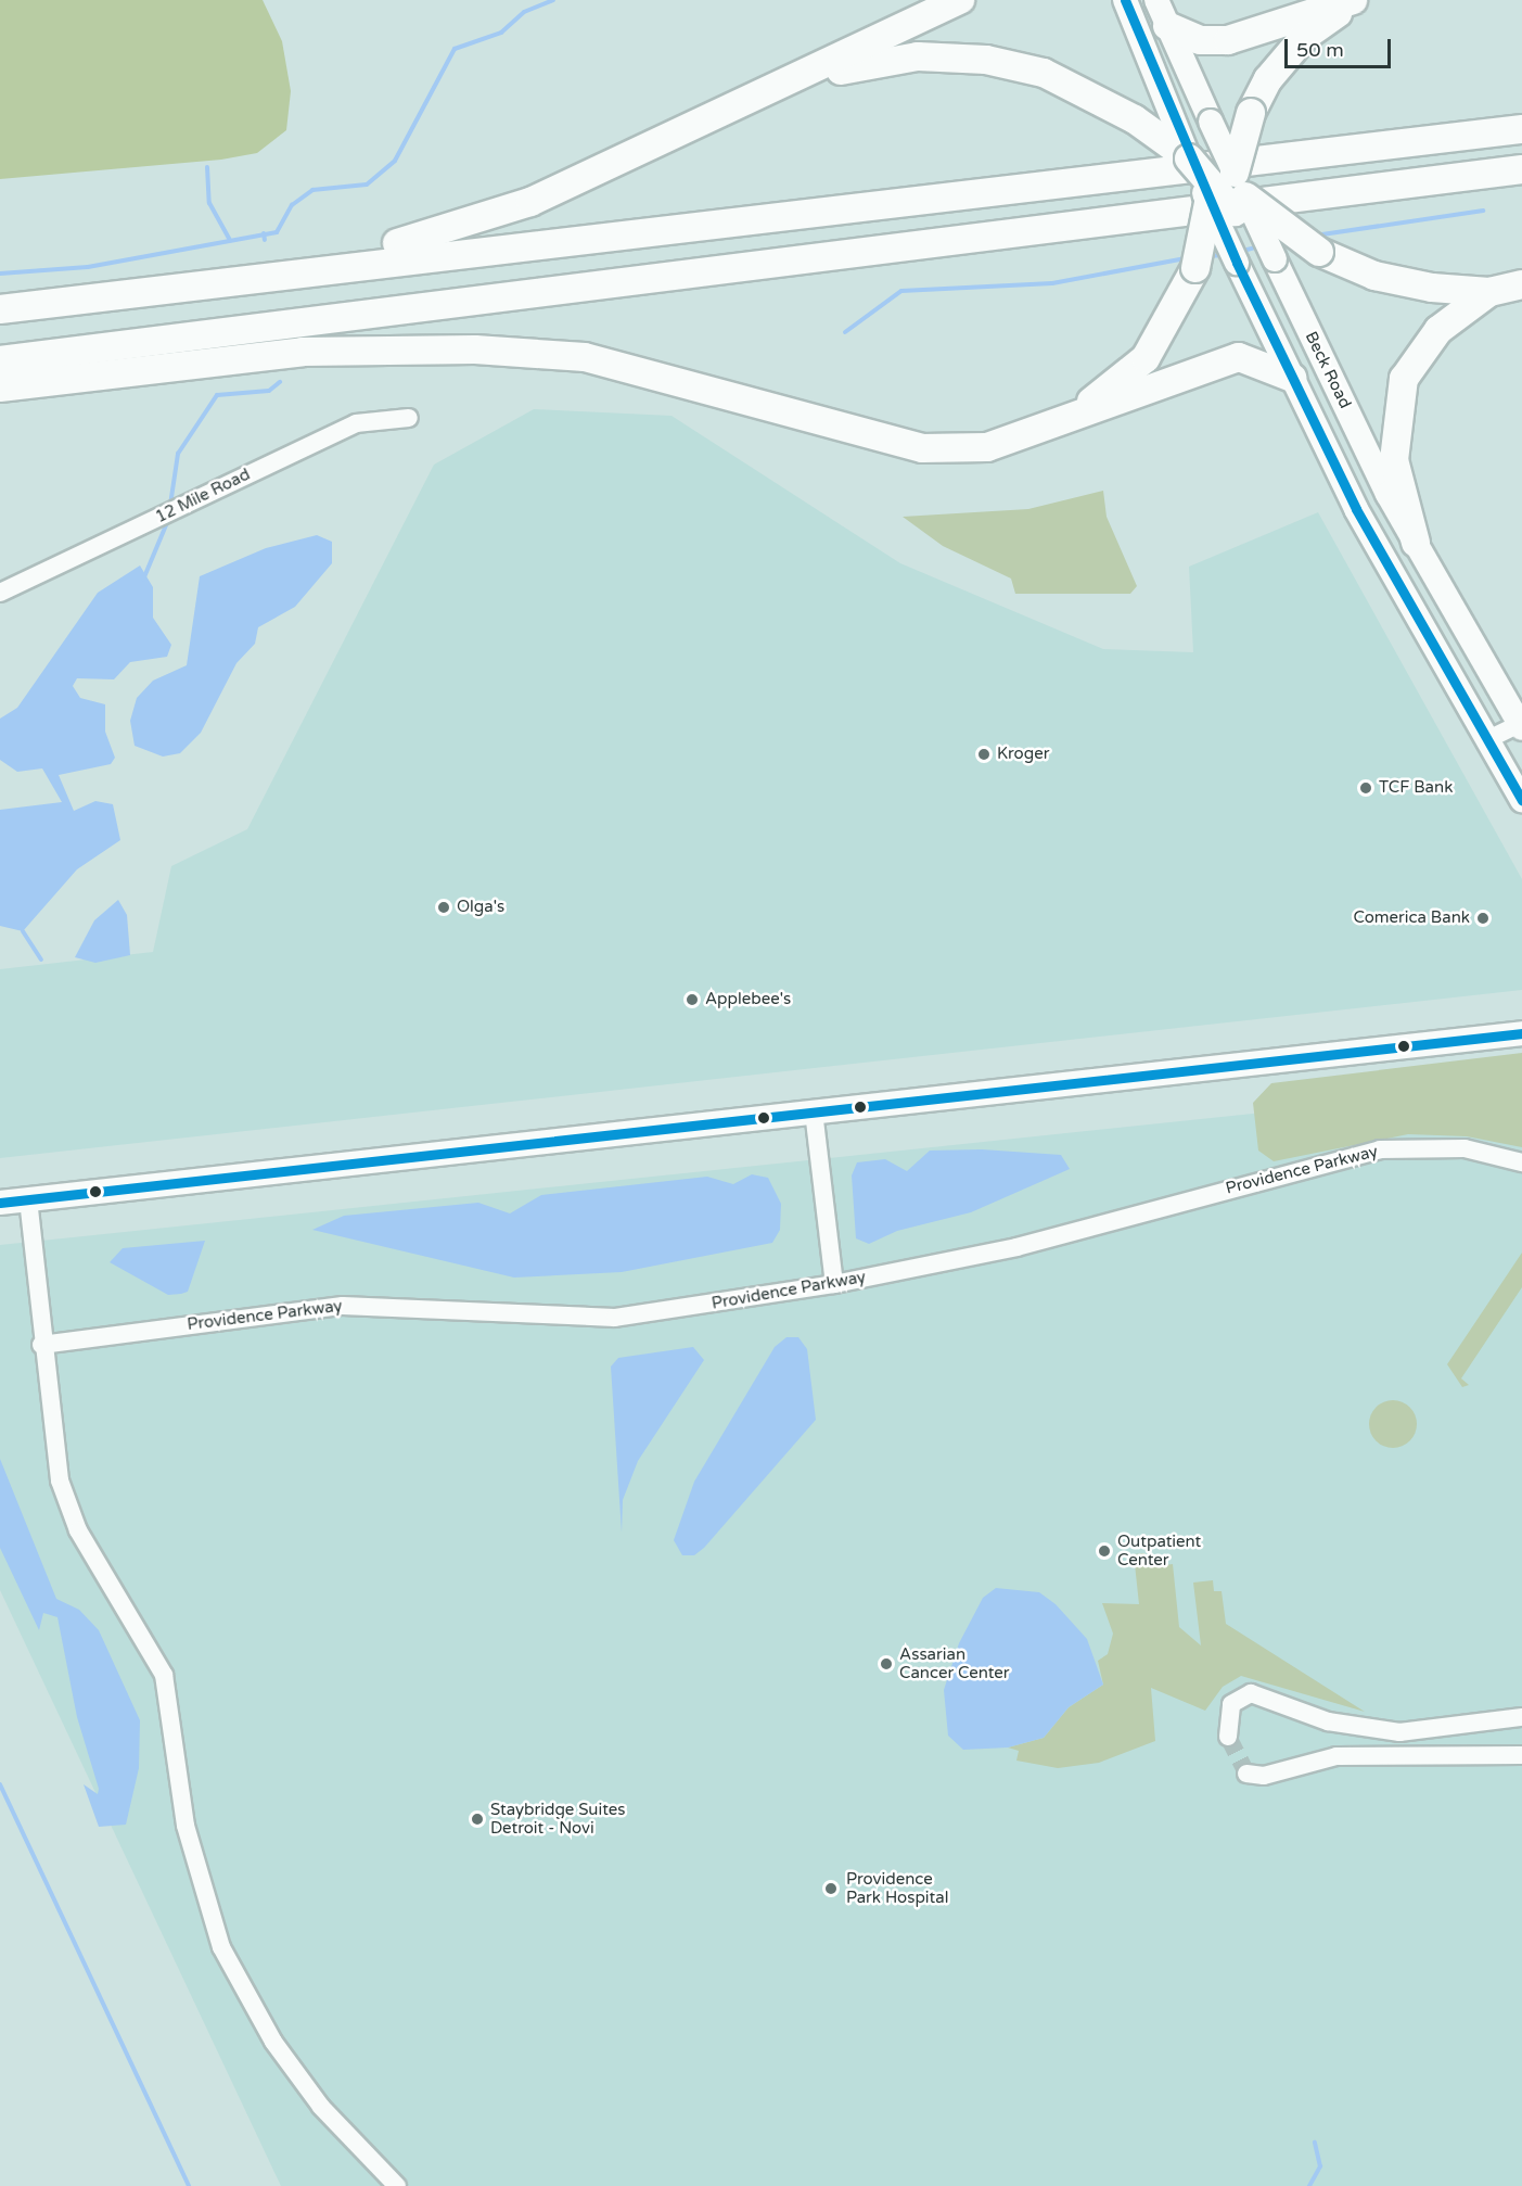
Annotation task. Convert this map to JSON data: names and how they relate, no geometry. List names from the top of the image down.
{
  "streets": {
    "main road": ["Beck Road"],
    "street": ["12 Mile Road", "Providence Parkway"]
  },
  "places": [
    "Kroger",
    "TCF Bank",
    "Olga's",
    "Comerica Bank",
    "Applebee's",
    "Outpatient Center",
    "Assarian Cancer Center",
    "Staybridge Suites Detroit - Novi",
    "Providence Park Hospital"
  ],
  "scale_bar": "50 m"
}
